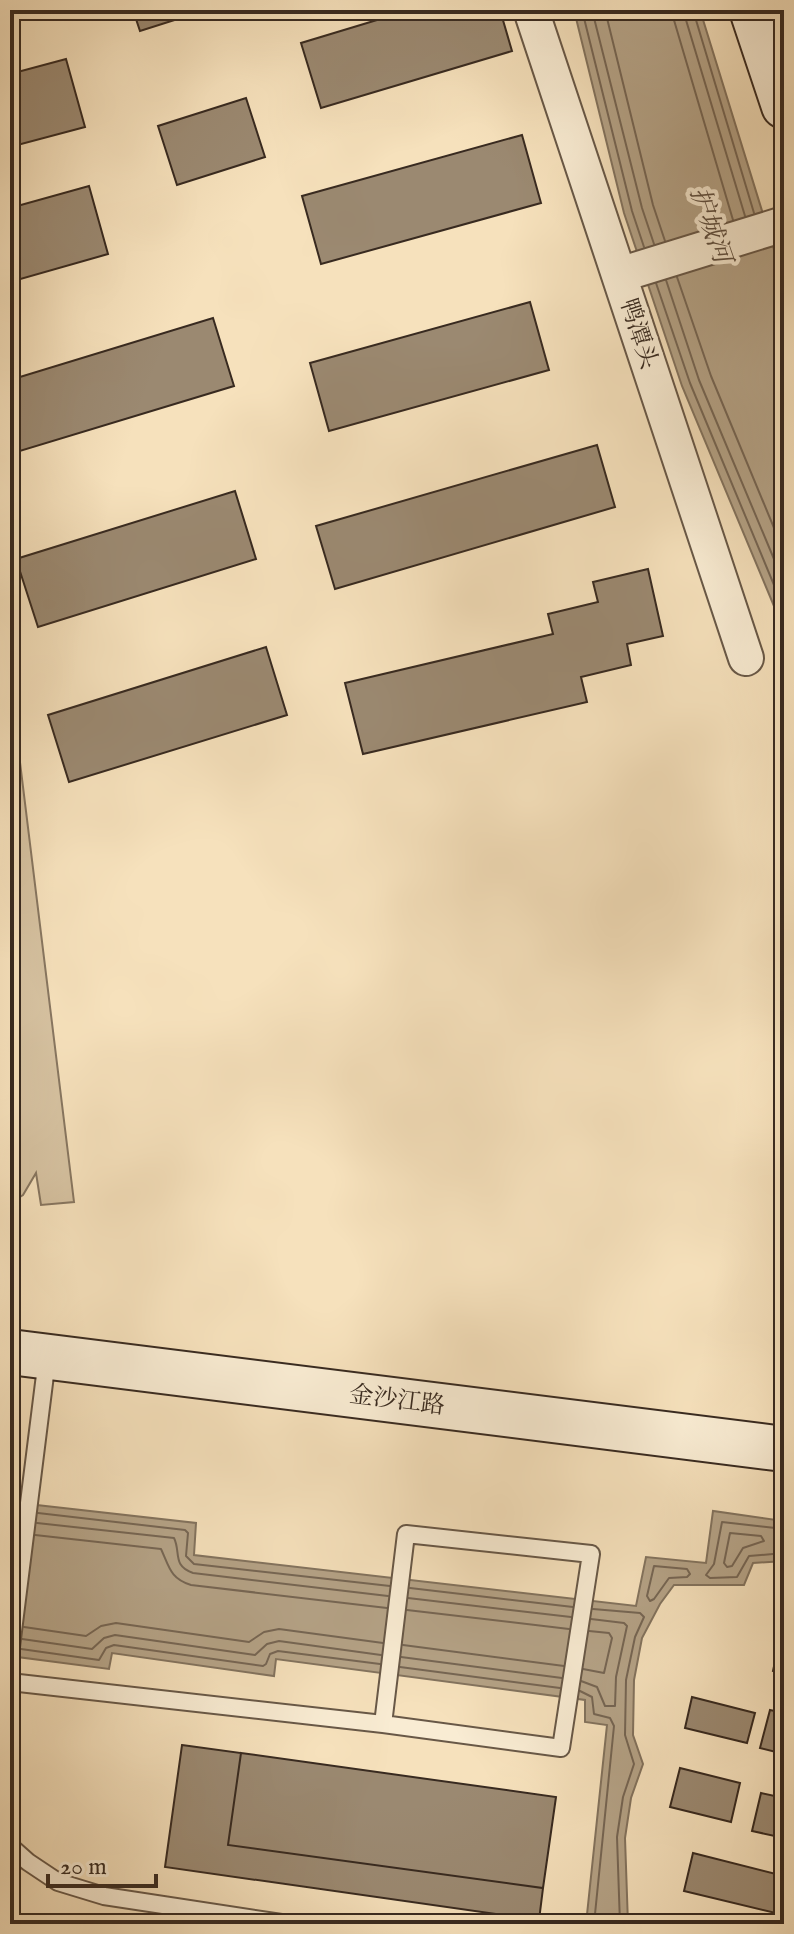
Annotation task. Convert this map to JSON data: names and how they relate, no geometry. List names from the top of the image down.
{
  "streets": {
    "street": ["鸭潭头", "金沙江路"]
  },
  "water": ["护城河"],
  "scale_bar": "20 m"
}
